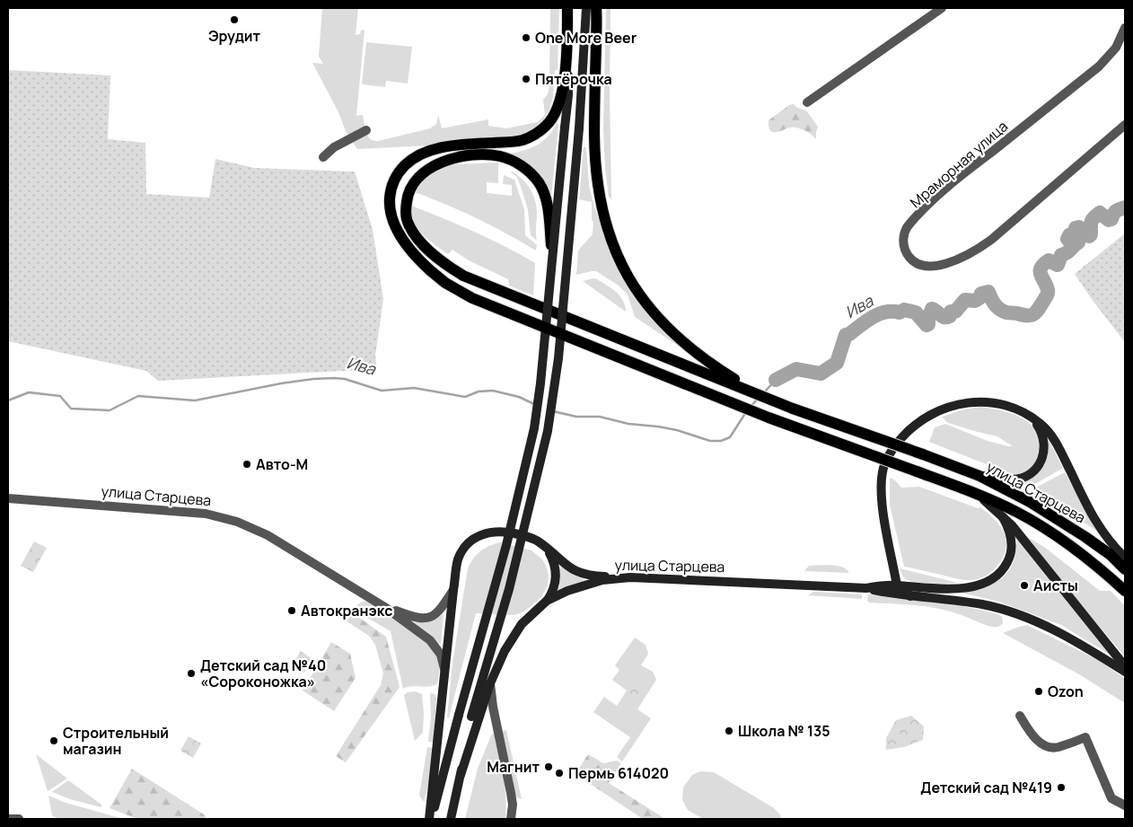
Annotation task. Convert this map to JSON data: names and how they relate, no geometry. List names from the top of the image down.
{
  "streets": {
    "main road": ["улица Старцева"],
    "street": ["Мраморная улица"]
  },
  "water": ["Ива"],
  "places": [
    "Эрудит",
    "One More Beer",
    "Пятёрочка",
    "Авто-М",
    "Аисты",
    "Автокранэкс",
    "Детский сад №40 «Сороконожка»",
    "Ozon",
    "Школа № 135",
    "Строительный магазин",
    "Магнит",
    "Пермь 614020",
    "Детский сад №419"
  ]
}
